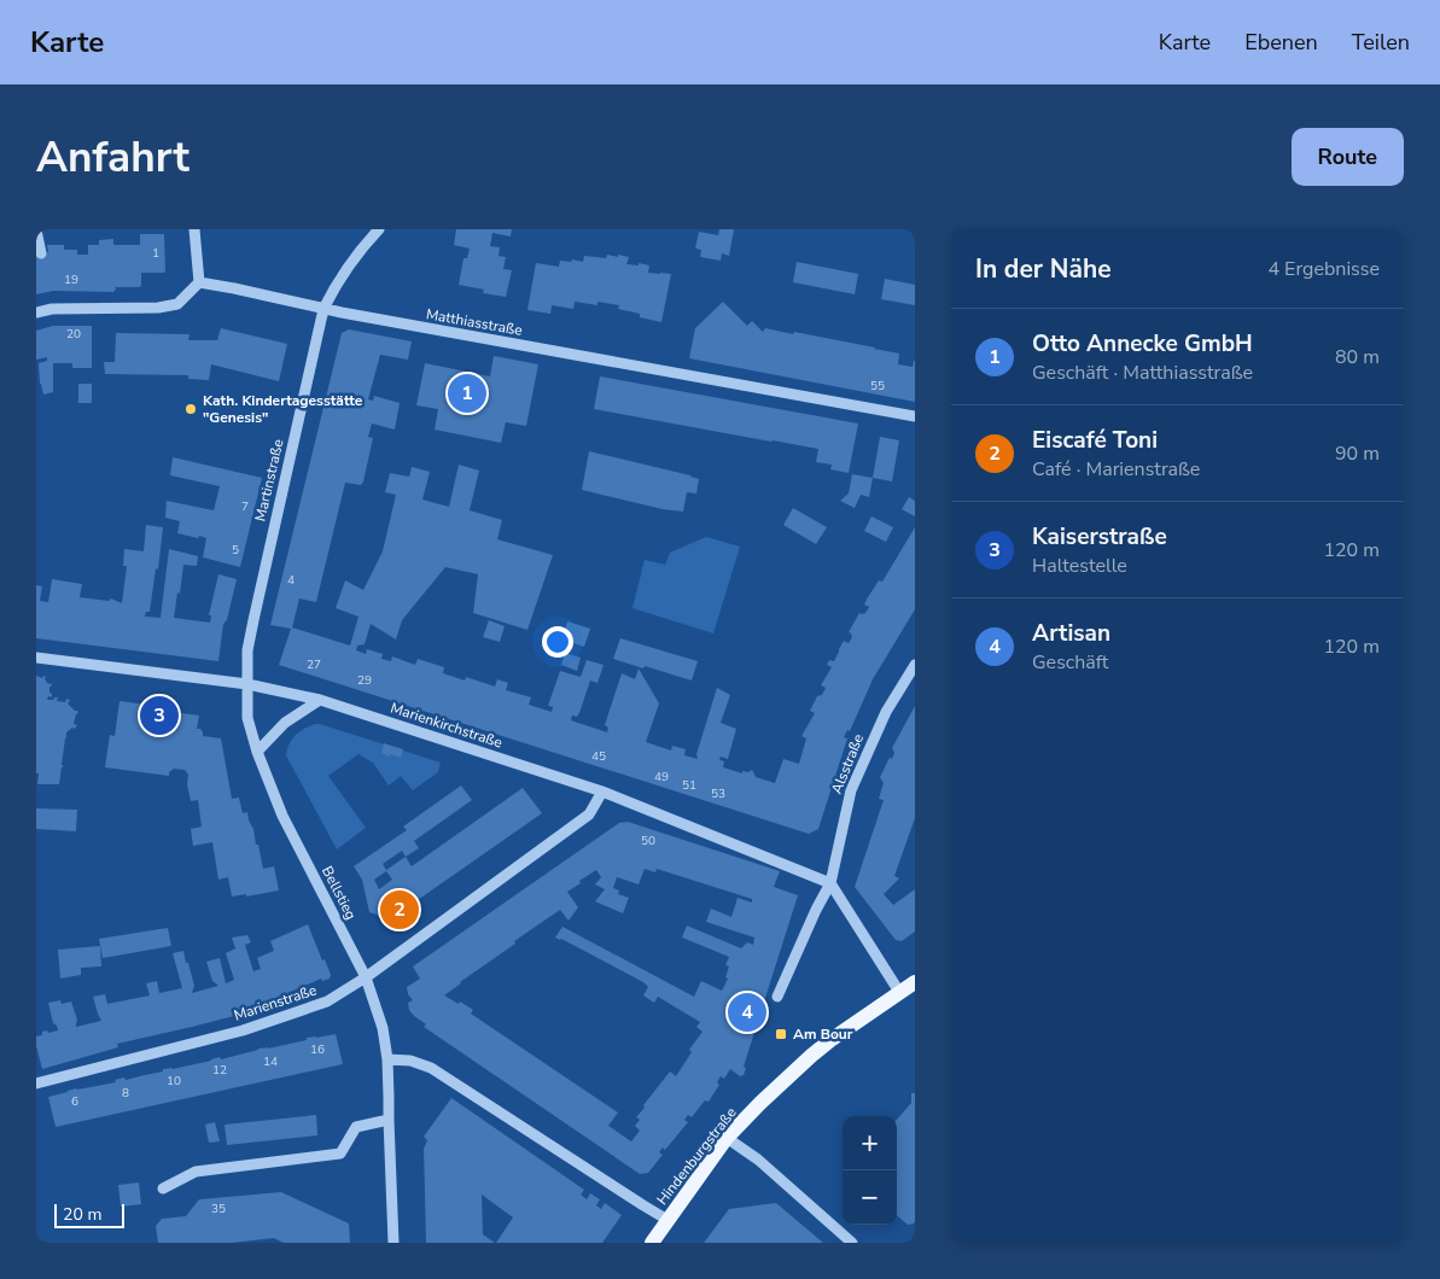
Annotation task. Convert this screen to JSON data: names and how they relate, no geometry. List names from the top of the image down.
{
  "streets": {
    "main road": ["Hindenburgstraße"],
    "street": [
      "Matthiasstraße",
      "Martinstraße",
      "Marienkirchstraße",
      "Alsstraße",
      "Bellstieg",
      "Marienstraße"
    ]
  },
  "crossings": [
    ["Matthiasstraße", "Martinstraße"],
    ["Martinstraße", "Marienkirchstraße"],
    ["Martinstraße", "Bellstieg"],
    ["Marienkirchstraße", "Alsstraße"],
    ["Marienkirchstraße", "Bellstieg"],
    ["Marienkirchstraße", "Marienstraße"],
    ["Bellstieg", "Marienstraße"]
  ],
  "places": {
    "other": ["Kath. Kindertagesstätte \"Genesis\""],
    "transit": ["Am Bour"]
  },
  "house_numbers": [
    "1",
    "19",
    "20",
    "55",
    "7",
    "5",
    "4",
    "27",
    "29",
    "45",
    "49",
    "51",
    "53",
    "50",
    "16",
    "14",
    "12",
    "10",
    "8",
    "6",
    "35"
  ],
  "scale_bar": "20 m",
  "page": {
    "header": "Karte",
    "nav": ["Karte", "Ebenen", "Teilen"],
    "buttons": "Route",
    "title": "Anfahrt",
    "heading": ["In der Nähe", "4 Ergebnisse"],
    "list": [
      {
        "mark": "1",
        "name": "Otto Annecke GmbH",
        "note": "Geschäft · Matthiasstraße",
        "value": "80 m"
      },
      {
        "mark": "2",
        "name": "Eiscafé Toni",
        "note": "Café · Marienstraße",
        "value": "90 m"
      },
      {
        "mark": "3",
        "name": "Kaiserstraße",
        "note": "Haltestelle",
        "value": "120 m"
      },
      {
        "mark": "4",
        "name": "Artisan",
        "note": "Geschäft",
        "value": "120 m"
      }
    ],
    "pins": [
      "1",
      "3",
      "2",
      "4"
    ],
    "map_buttons": ["+", "−"],
    "scale": "20 m"
  }
}
